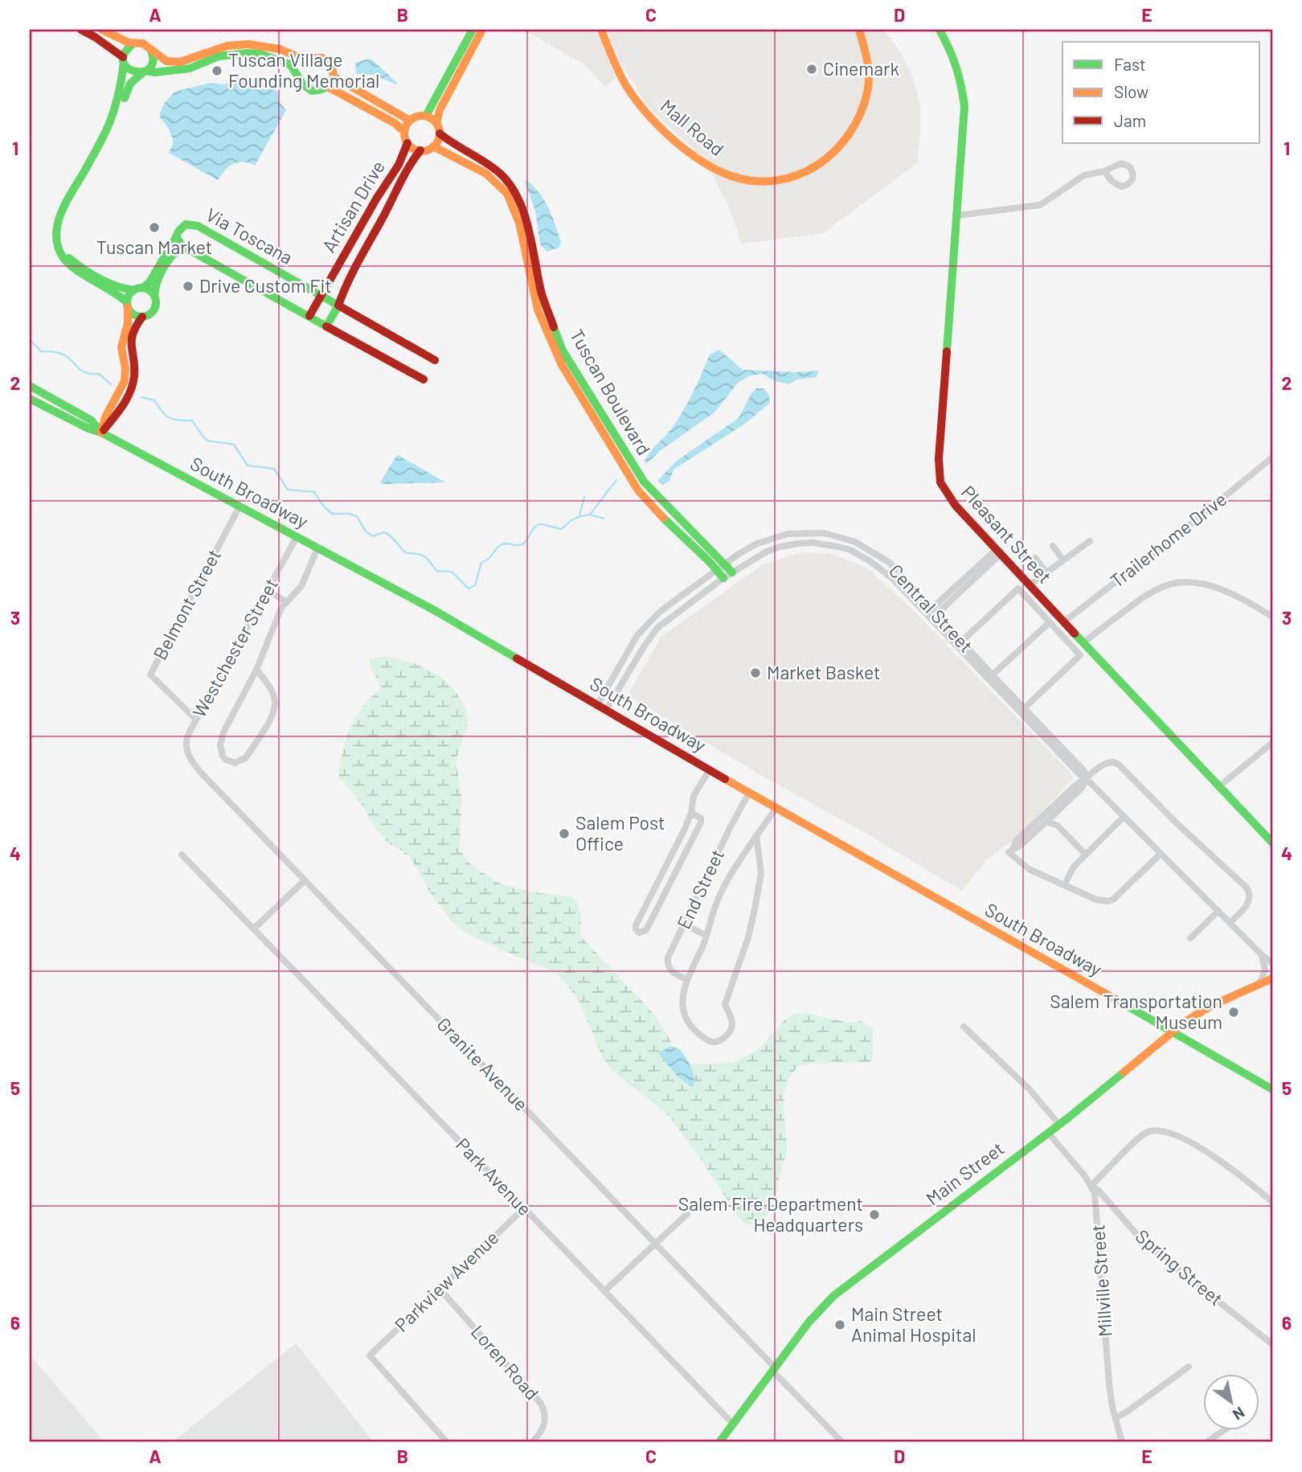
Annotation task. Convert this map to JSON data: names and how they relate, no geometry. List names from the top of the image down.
{
  "streets": {
    "main road": [
      "Mall Road",
      "Artisan Drive",
      "Via Toscana",
      "Tuscan Boulevard",
      "South Broadway",
      "Pleasant Street",
      "Main Street"
    ],
    "street": [
      "Trailerhome Drive",
      "Belmont Street",
      "Central Street",
      "Westchester Street",
      "End Street",
      "Granite Avenue",
      "Park Avenue",
      "Spring Street",
      "Millville Street",
      "Parkview Avenue",
      "Loren Road"
    ]
  },
  "crossings": [
    ["Artisan Drive", "Via Toscana"],
    ["Artisan Drive", "Tuscan Boulevard"],
    ["Tuscan Boulevard", "Central Street"],
    ["South Broadway", "Belmont Street"],
    ["South Broadway", "Central Street"],
    ["South Broadway", "Westchester Street"],
    ["South Broadway", "End Street"],
    ["South Broadway", "Main Street"],
    ["Pleasant Street", "Trailerhome Drive"],
    ["Belmont Street", "Westchester Street"],
    ["Westchester Street", "Granite Avenue"],
    ["Granite Avenue", "Main Street"],
    ["Main Street", "Park Avenue"],
    ["Main Street", "Millville Street"],
    ["Park Avenue", "Parkview Avenue"],
    ["Spring Street", "Millville Street"],
    ["Parkview Avenue", "Loren Road"]
  ],
  "places": [
    "Cinemark",
    "Tuscan Village Founding Memorial",
    "Tuscan Market",
    "Drive Custom Fit",
    "Market Basket",
    "Salem Post Office",
    "Salem Transportation Museum",
    "Salem Fire Department Headquarters",
    "Main Street Animal Hospital"
  ],
  "legend": ["Fast", "Slow", "Jam"],
  "north": "bottom right",
  "grid": {
    "columns": [
      "A",
      "B",
      "C",
      "D",
      "E"
    ],
    "rows": [
      "1",
      "2",
      "3",
      "4",
      "5",
      "6"
    ]
  }
}
